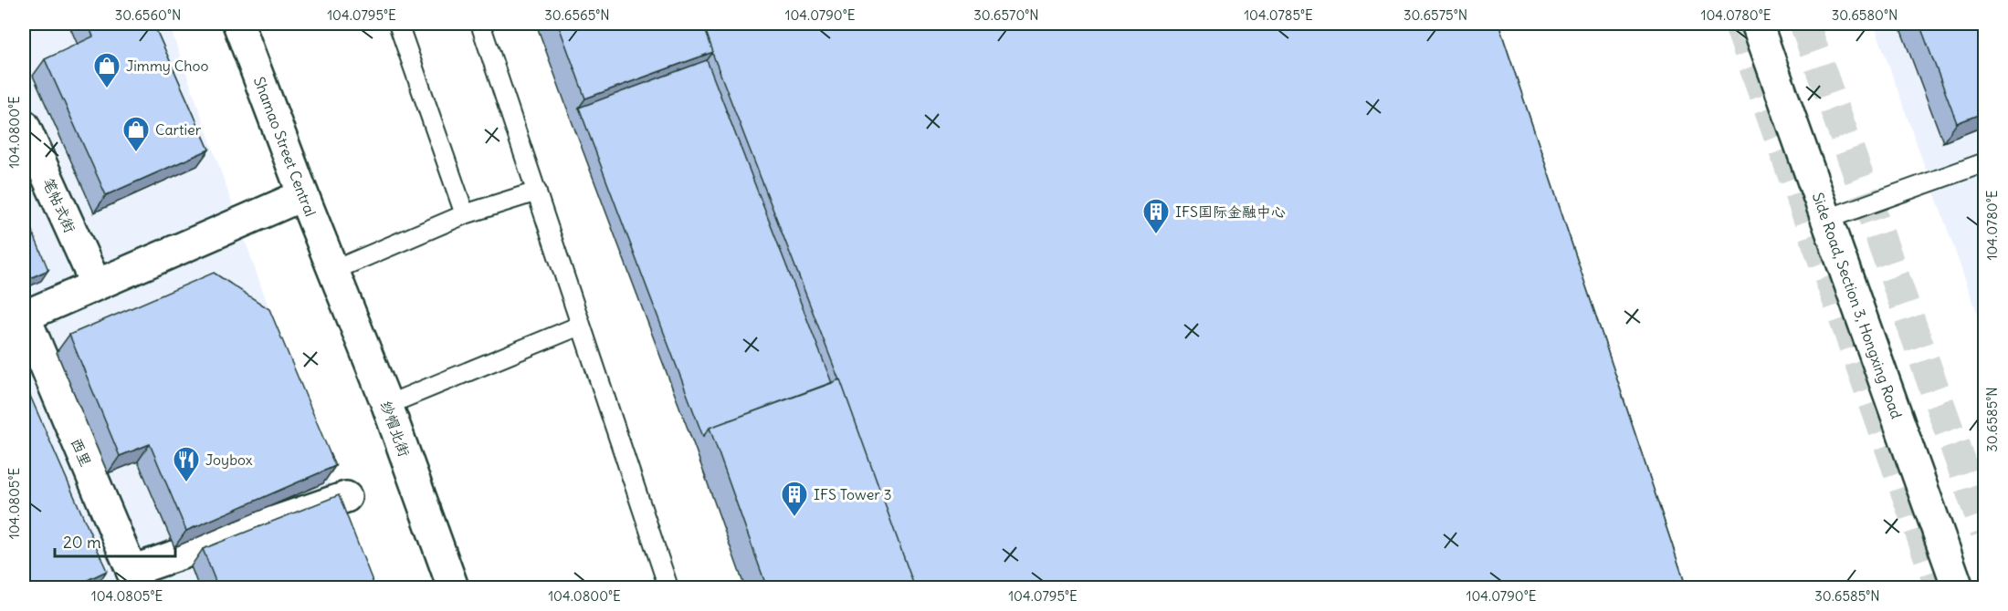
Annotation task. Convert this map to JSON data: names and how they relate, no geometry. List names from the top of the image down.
{
  "streets": {
    "street": [
      "Shamao Street Central",
      "笔帖式街",
      "Side Road, Section 3, Hongxing Road",
      "纱帽北街",
      "西里"
    ]
  },
  "crossings": [
    ["Shamao Street Central", "纱帽北街"]
  ],
  "places": {
    "shop": ["Jimmy Choo", "Cartier"],
    "building": ["IFS国际金融中心", "IFS Tower 3"],
    "restaurant": ["Joybox"]
  },
  "scale_bar": "20 m",
  "coordinates": [
    "30.6560°N",
    "104.0795°E",
    "30.6565°N",
    "104.0790°E",
    "30.6570°N",
    "104.0785°E",
    "30.6575°N",
    "104.0780°E",
    "30.6580°N",
    "104.0800°E",
    "30.6585°N",
    "104.0805°E"
  ]
}
